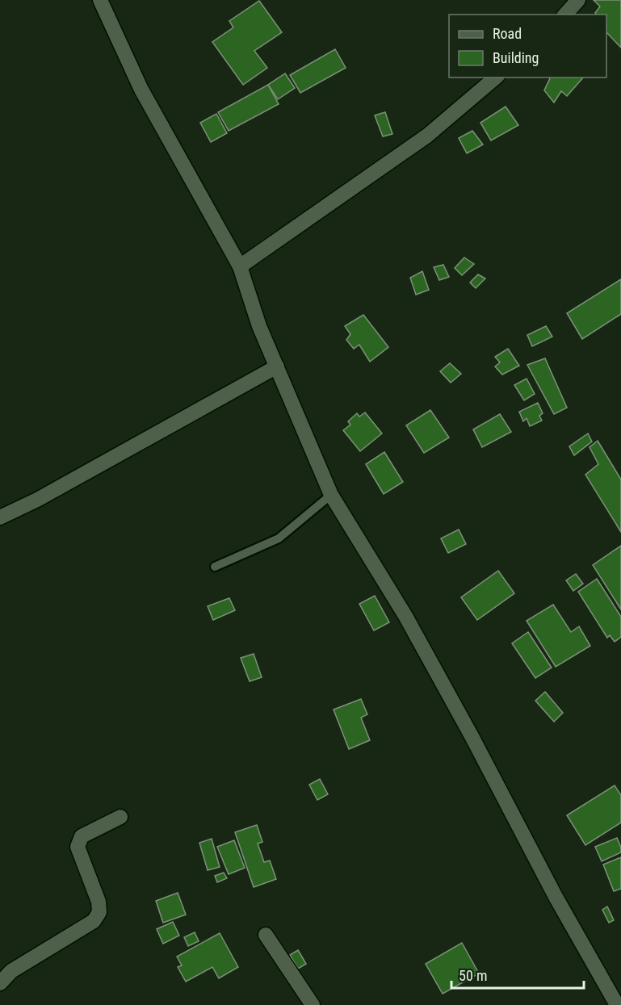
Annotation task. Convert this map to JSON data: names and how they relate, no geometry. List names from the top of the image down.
{
  "legend": ["Road", "Building"],
  "scale_bar": "50 m"
}
